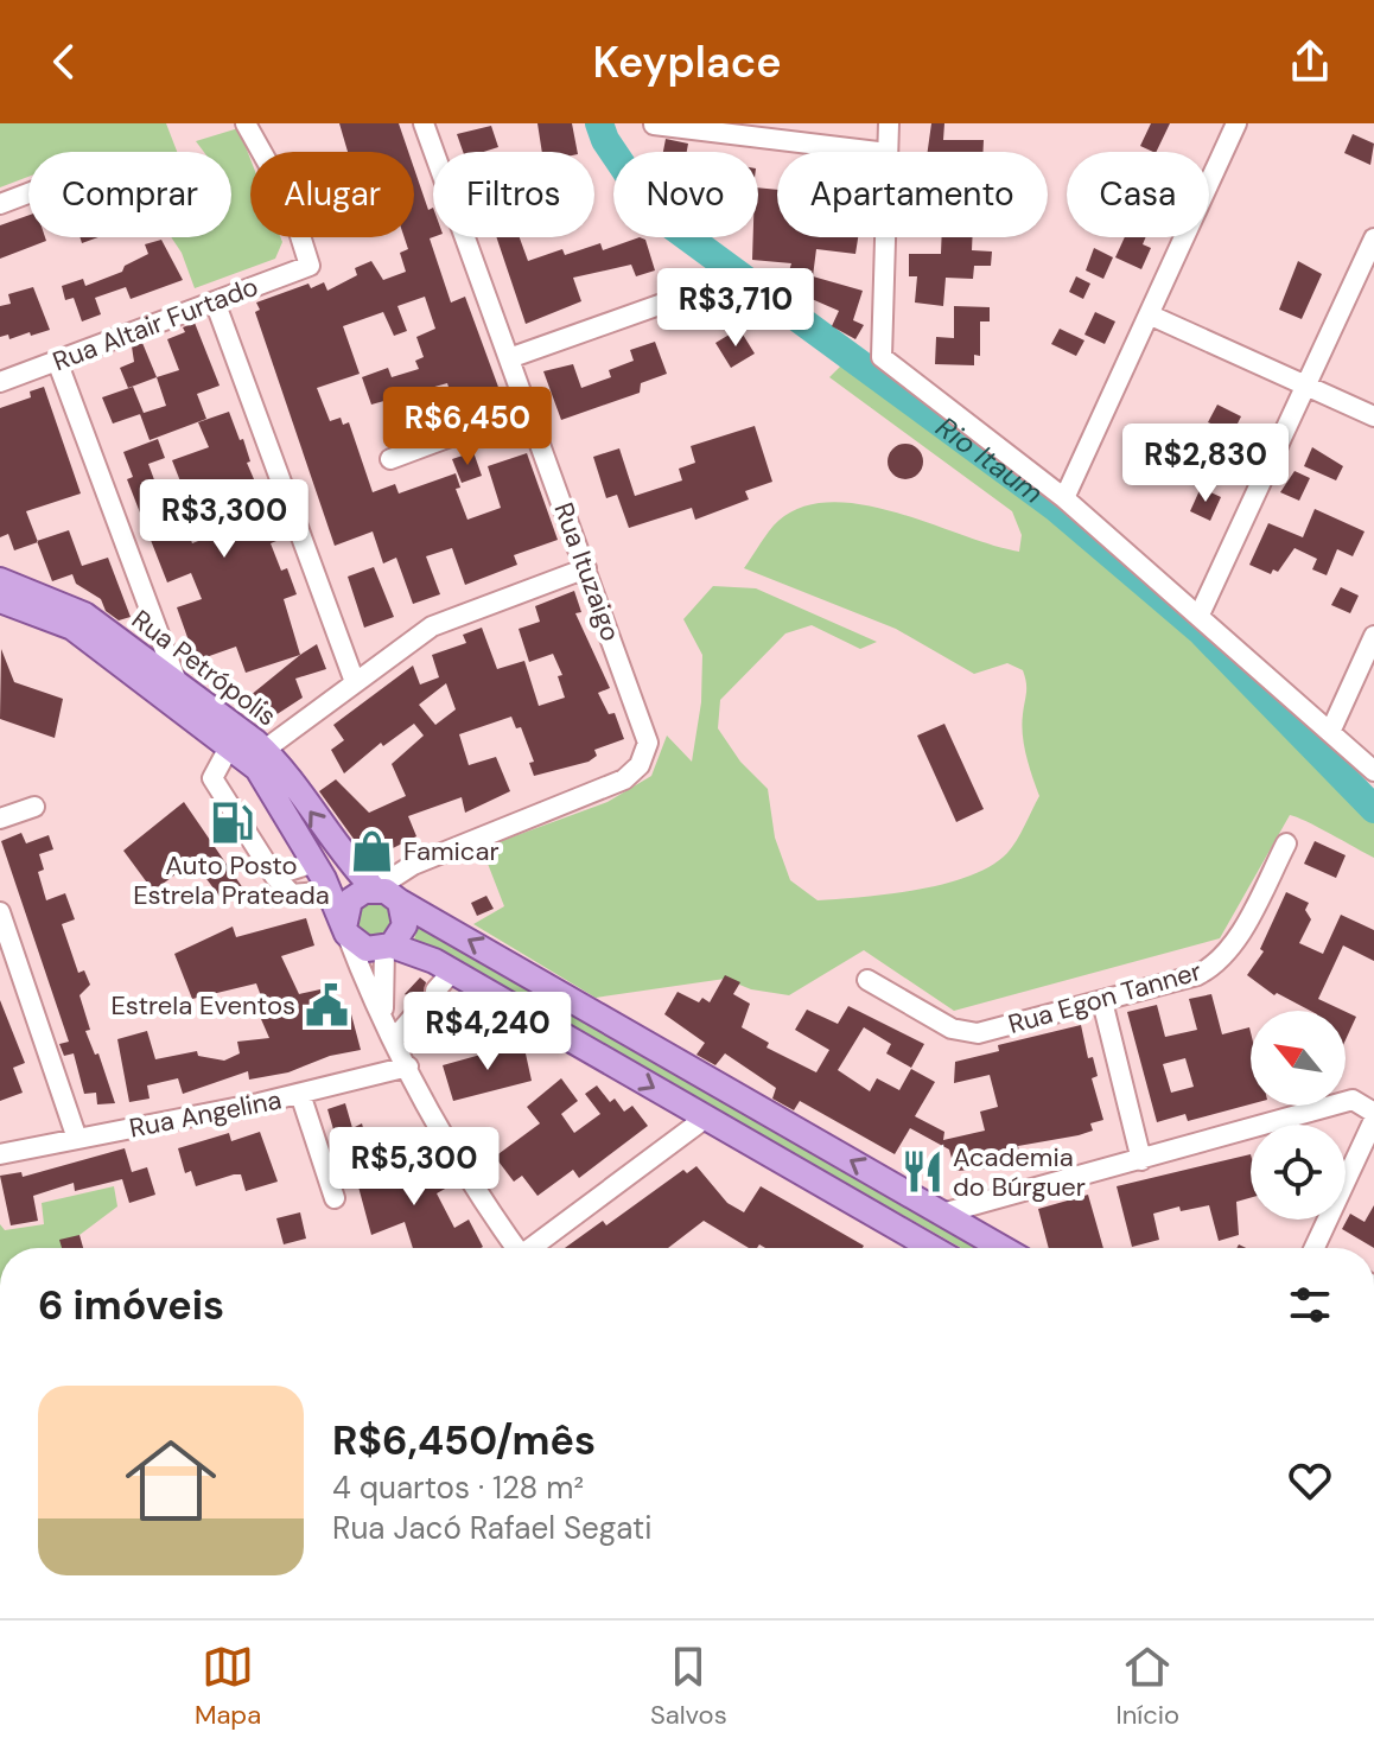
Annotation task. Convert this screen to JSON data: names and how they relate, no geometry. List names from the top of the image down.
{
  "streets": {
    "main road": ["Rua Petrópolis"],
    "street": [
      "Rua Altair Furtado",
      "Rua Ituzaigo",
      "Rua Egon Tanner",
      "Rua Angelina"
    ]
  },
  "crossings": [
    ["Rua Ituzaigo", "Rua Petrópolis"],
    ["Rua Petrópolis", "Rua Angelina"]
  ],
  "water": ["Rio Itaum"],
  "places": {
    "fuel station": ["Auto Posto Estrela Prateada"],
    "shop": ["Famicar"],
    "public building": ["Estrela Eventos"],
    "restaurant": ["Academia do Búrguer"]
  },
  "north": "top left",
  "page": {
    "header": "Keyplace",
    "chip": [
      "Comprar",
      "Alugar",
      "Filtros",
      "Novo",
      "Apartamento",
      "Casa"
    ],
    "price": [
      "R$3,710",
      "R$6,450",
      "R$2,830",
      "R$3,300",
      "R$4,240",
      "R$5,300"
    ],
    "heading": "6 imóveis",
    "list": [
      {
        "name": "R$6,450/mês",
        "note": "4 quartos · 128 m² · Rua Jacó Rafael Segati"
      }
    ],
    "tabs": ["Mapa", "Salvos", "Início"]
  }
}
